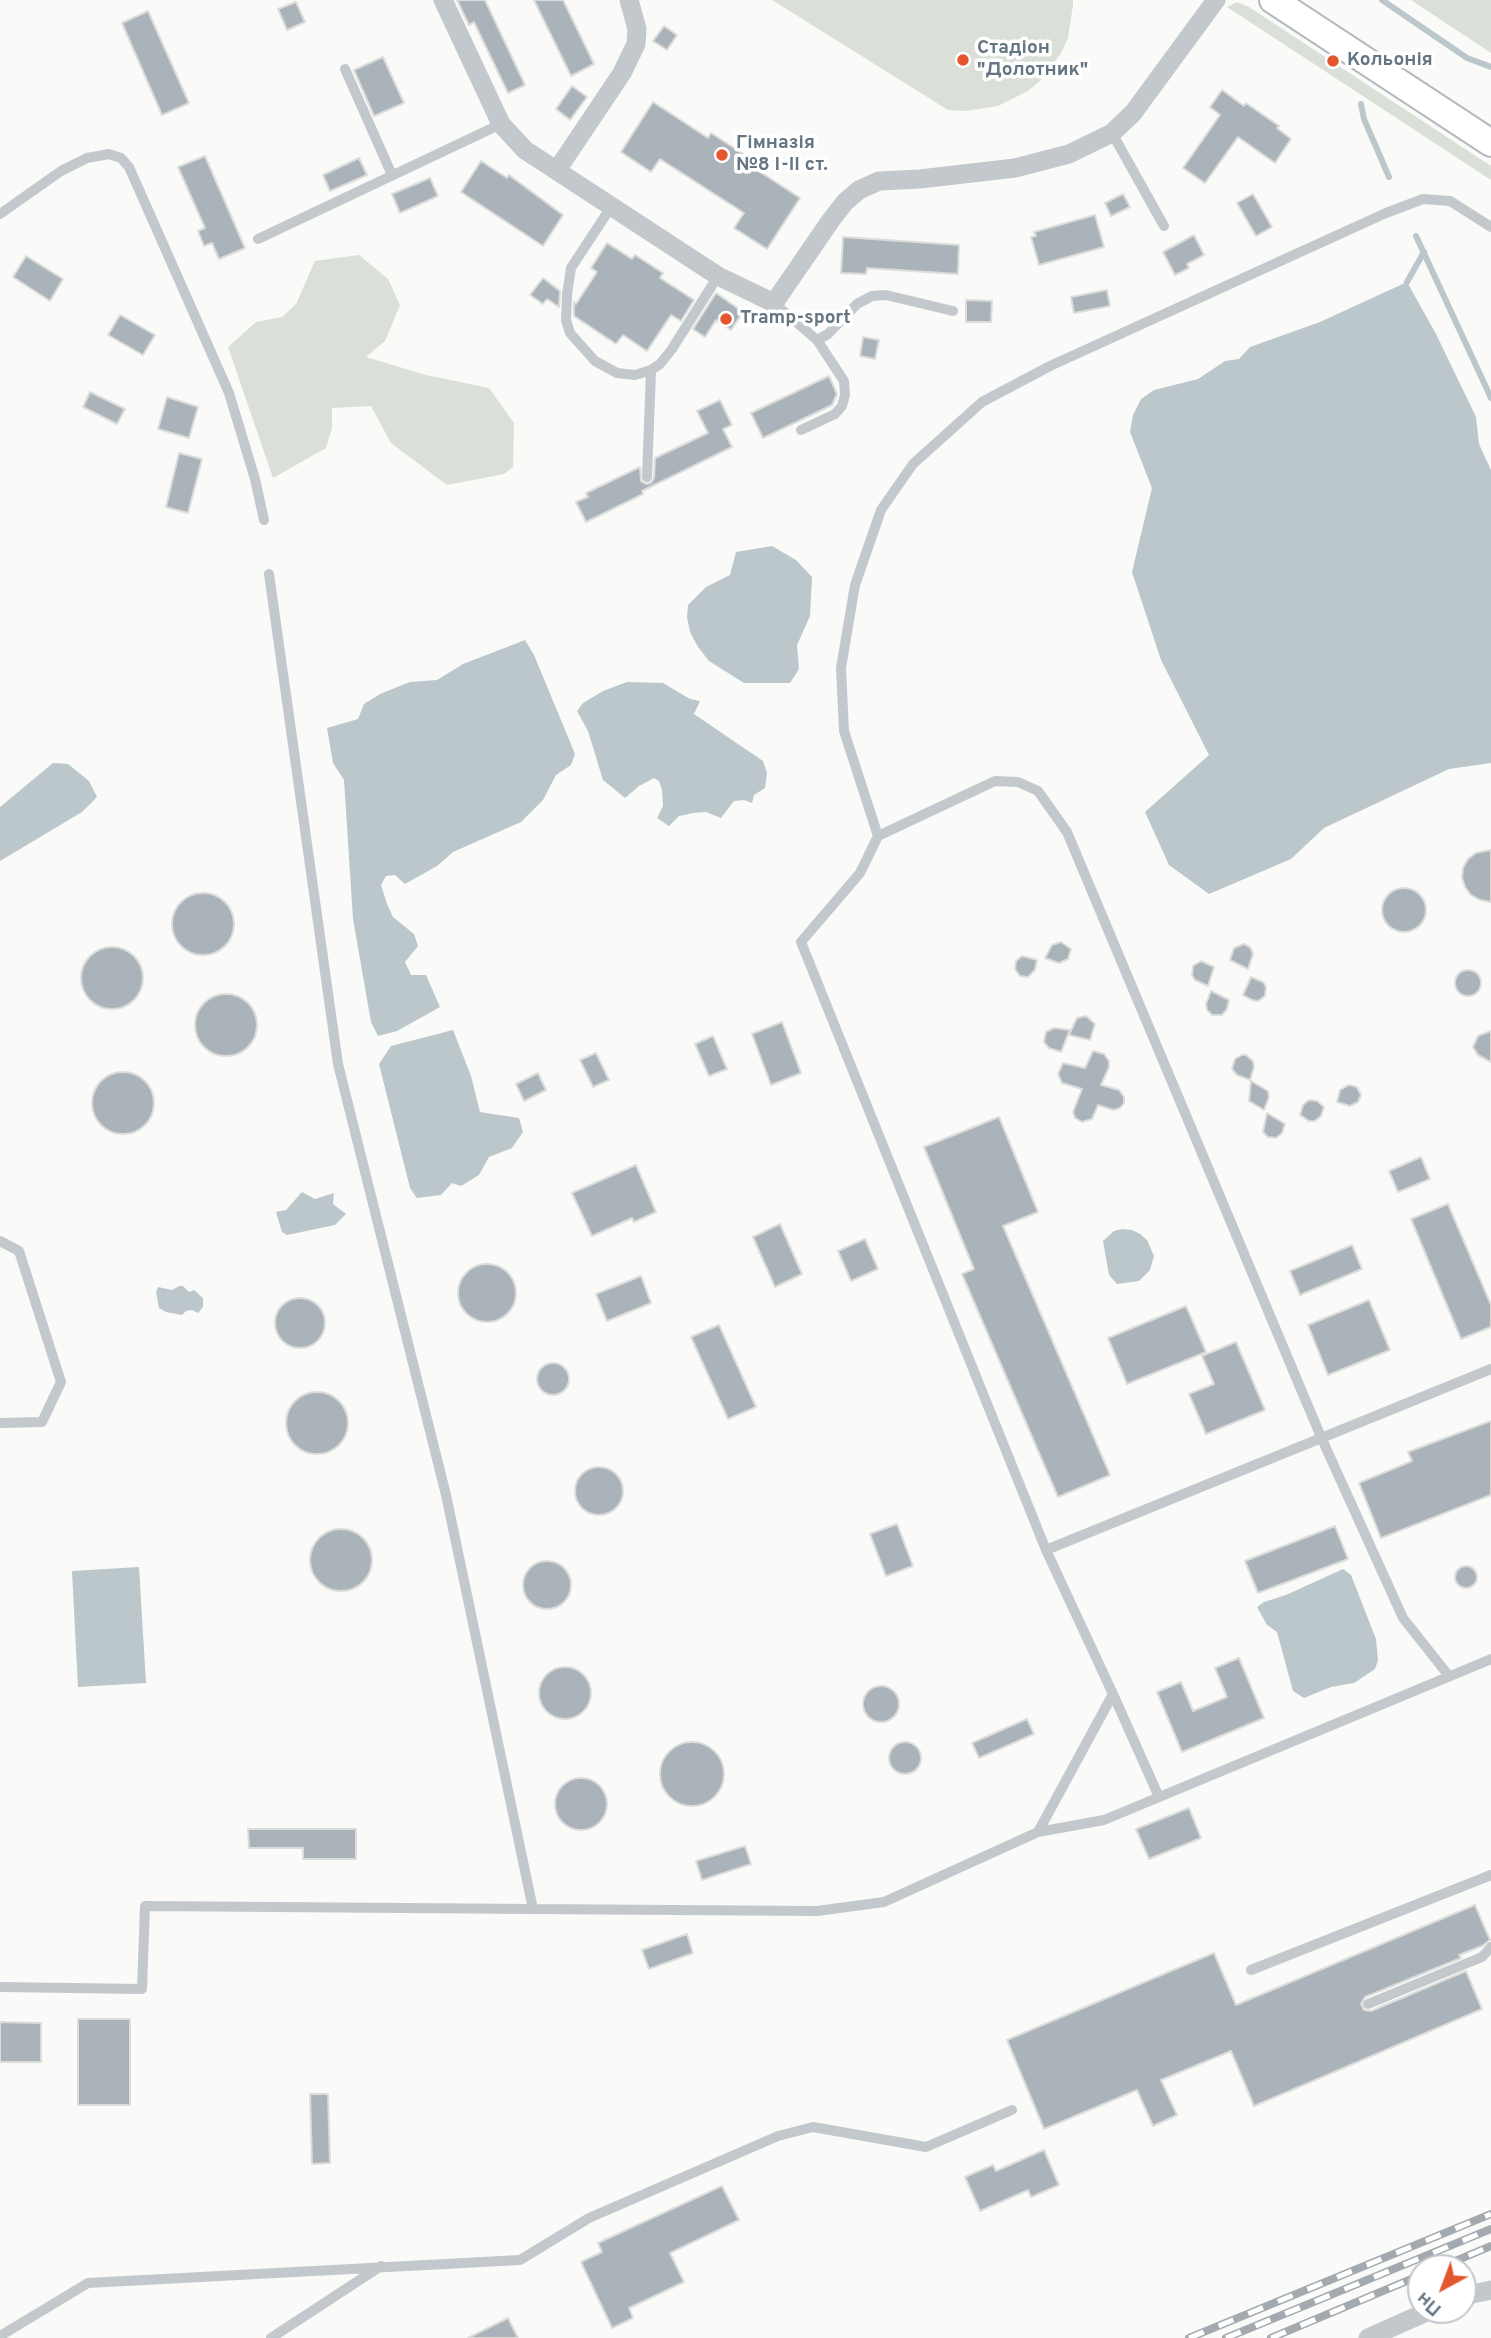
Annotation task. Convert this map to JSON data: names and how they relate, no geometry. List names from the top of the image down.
{
  "places": [
    "Стадіон \"Долотник\"",
    "Кольонія",
    "Гімназія №8 I-II ст.",
    "Tramp-sport"
  ],
  "north": "bottom left"
}
